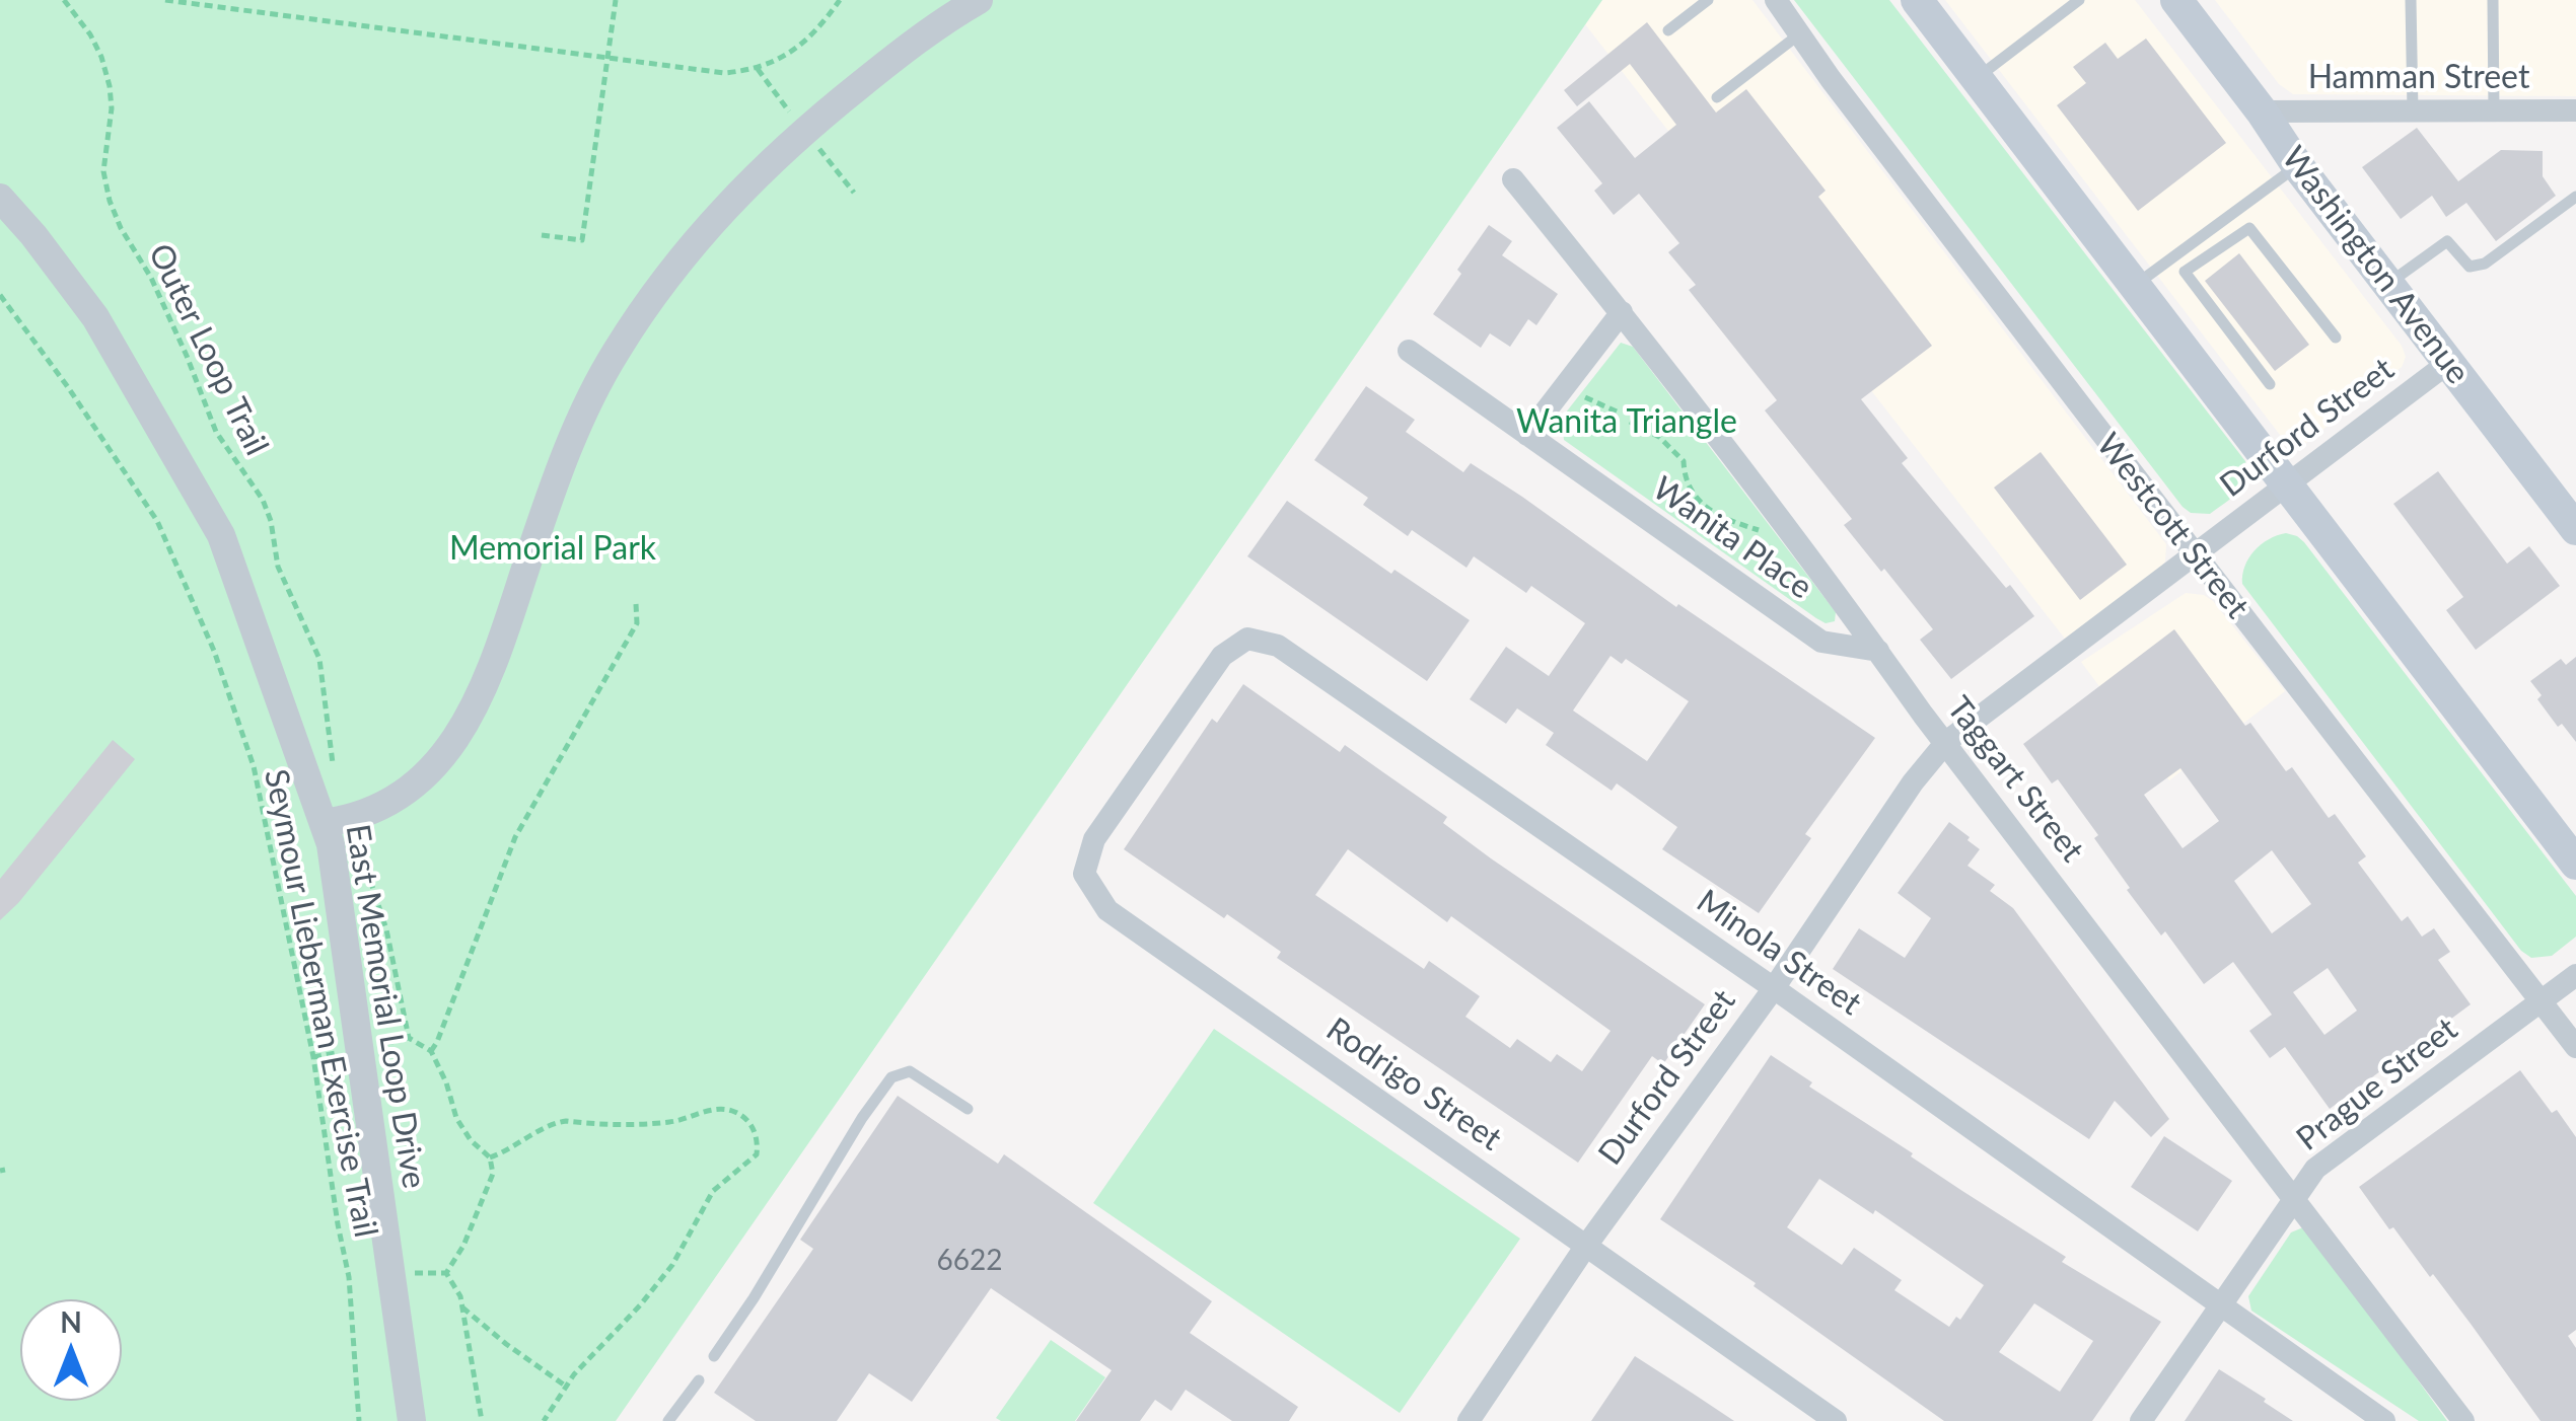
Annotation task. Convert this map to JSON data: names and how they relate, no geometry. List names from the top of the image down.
{
  "streets": {
    "main road": ["Washington Avenue"],
    "street": [
      "Hamman Street",
      "Durford Street",
      "Westcott Street",
      "Wanita Place",
      "Taggart Street",
      "Minola Street",
      "East Memorial Loop Drive",
      "Rodrigo Street",
      "Prague Street"
    ],
    "path": ["Outer Loop Trail", "Seymour Lieberman Exercise Trail"]
  },
  "crossings": [
    ["Hamman Street", "Washington Avenue"],
    ["Washington Avenue", "Durford Street"],
    ["Durford Street", "Westcott Street"],
    ["Durford Street", "Taggart Street"],
    ["Durford Street", "Minola Street"],
    ["Durford Street", "Rodrigo Street"],
    ["Westcott Street", "Prague Street"],
    ["Wanita Place", "Taggart Street"],
    ["Taggart Street", "Prague Street"],
    ["Minola Street", "Rodrigo Street"],
    ["Minola Street", "Prague Street"]
  ],
  "parks": ["Wanita Triangle", "Memorial Park"],
  "house_numbers": ["6622"],
  "north": "top"
}
